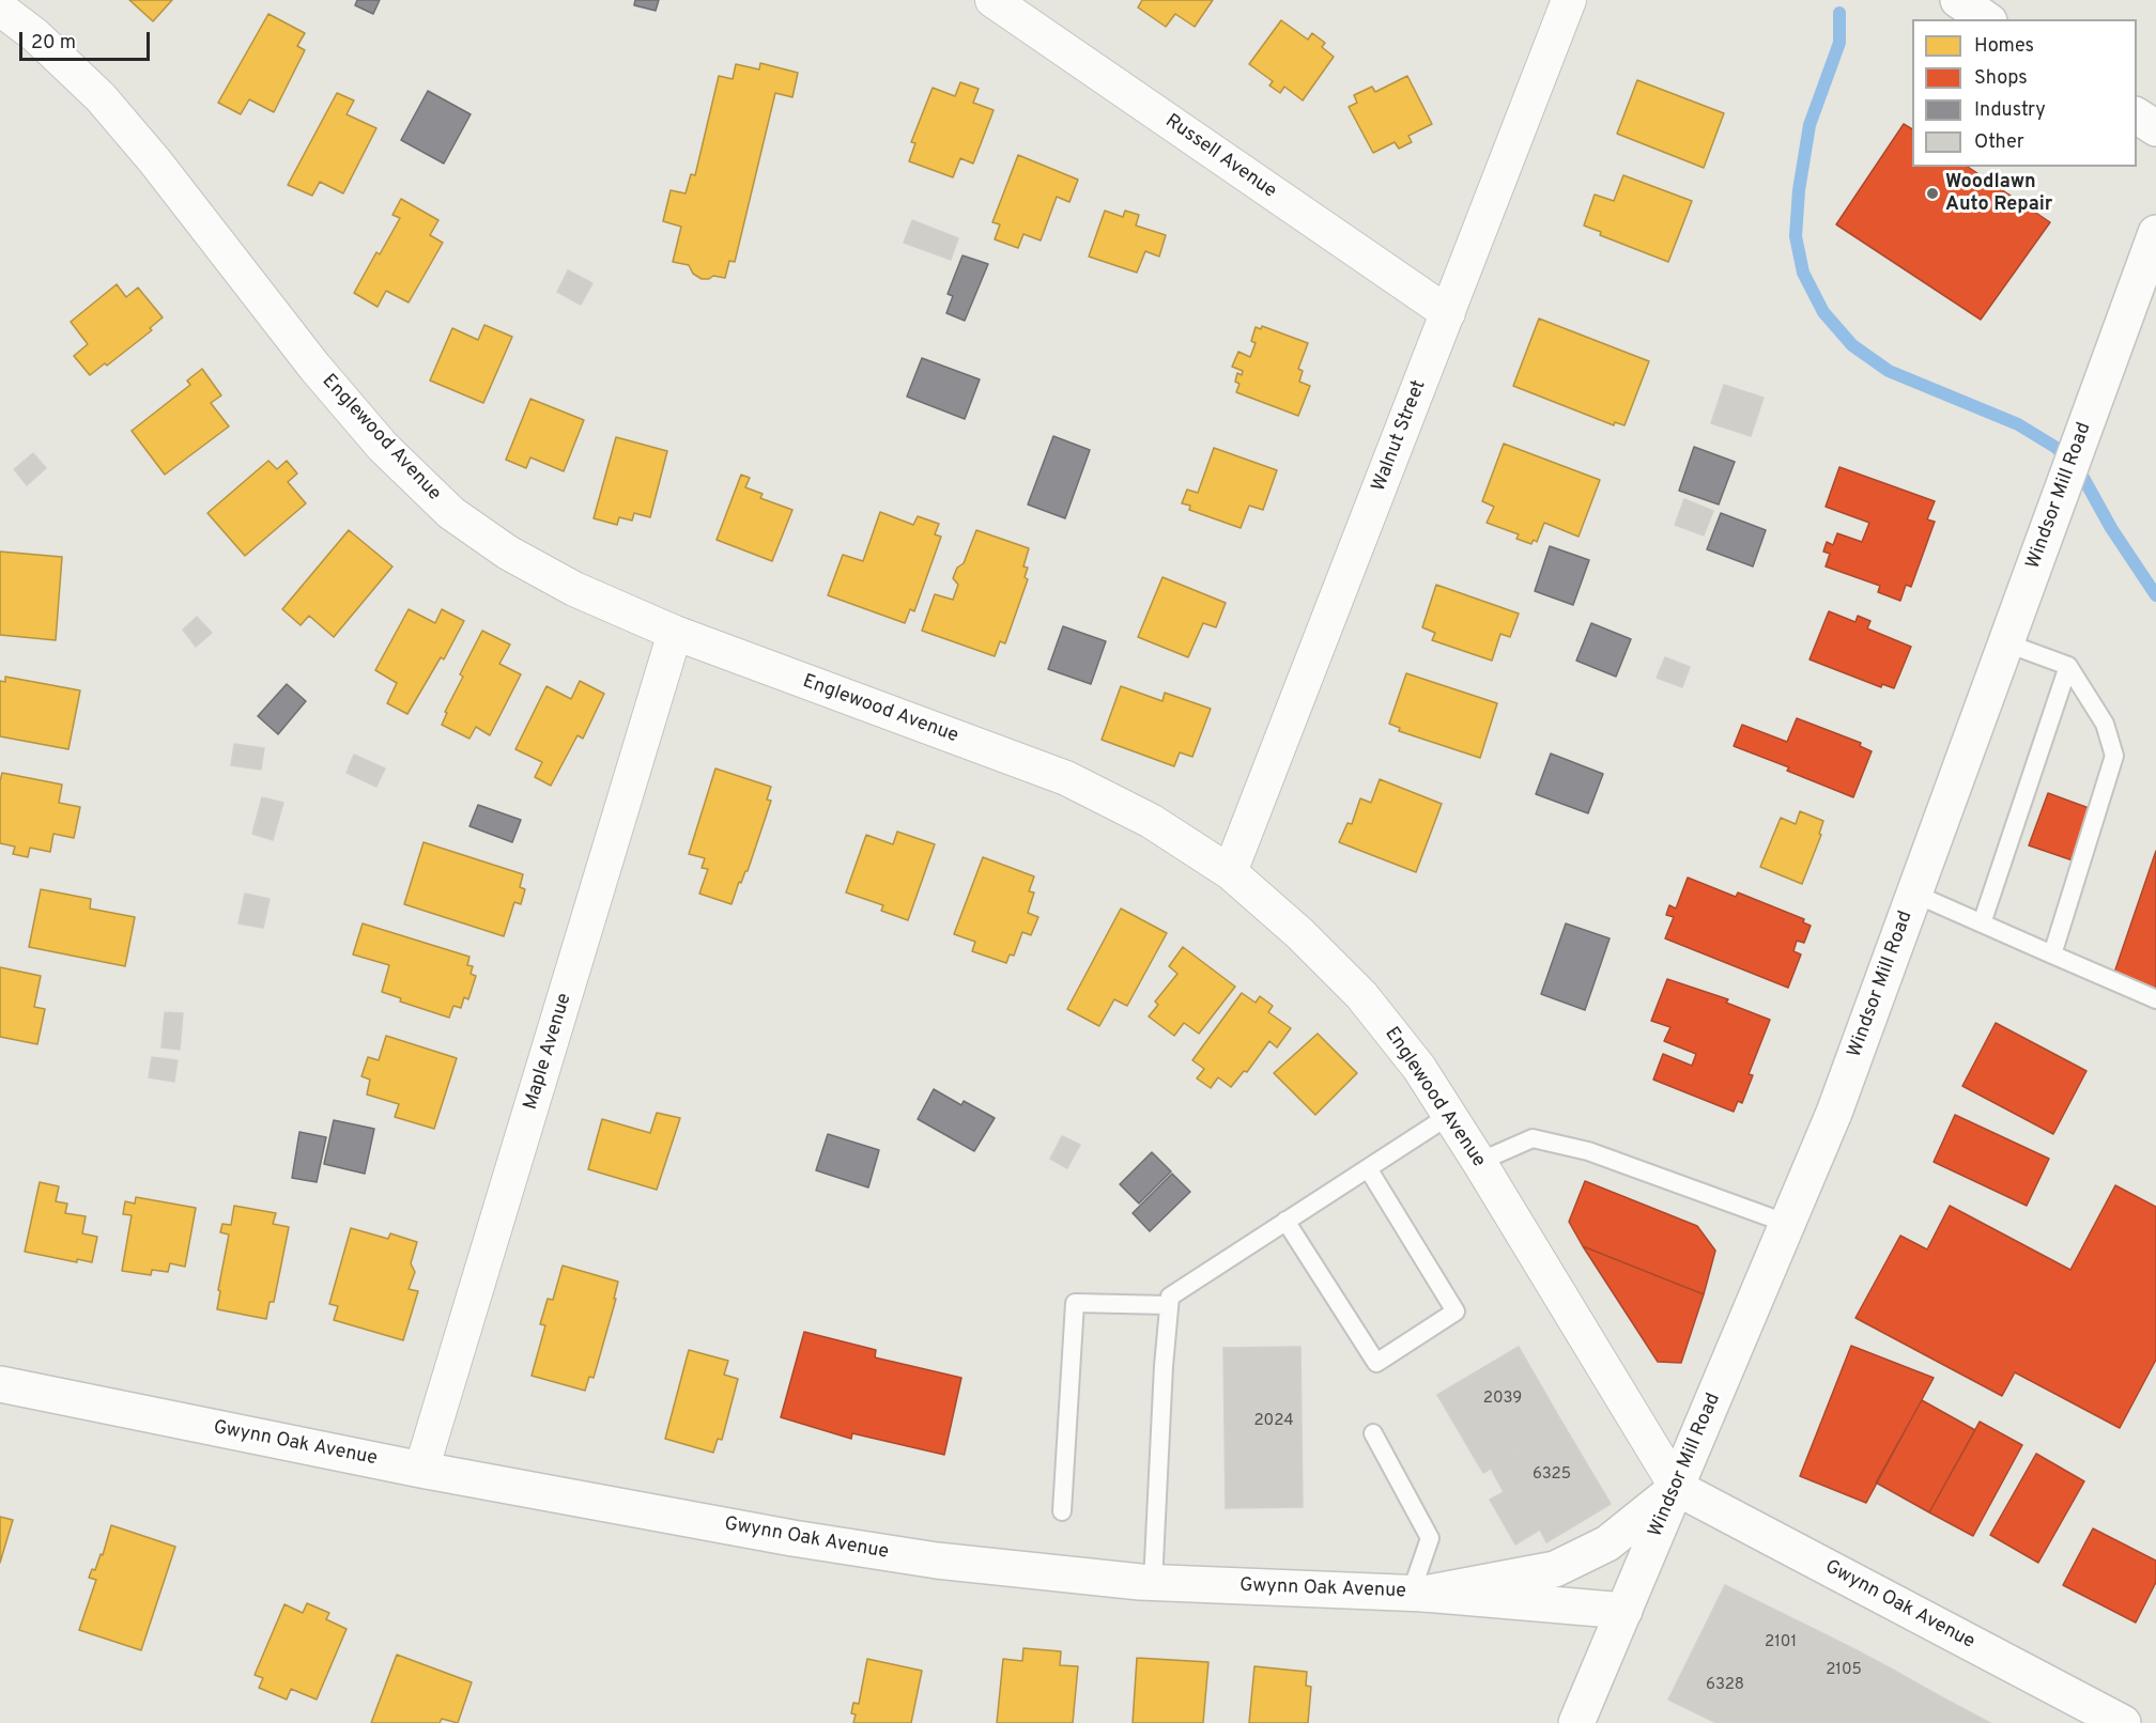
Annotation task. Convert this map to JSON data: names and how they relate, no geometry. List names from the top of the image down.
{
  "streets": {
    "street": [
      "Russell Avenue",
      "Walnut Street",
      "Englewood Avenue",
      "Windsor Mill Road",
      "Maple Avenue",
      "Gwynn Oak Avenue"
    ]
  },
  "crossings": [
    ["Russell Avenue", "Walnut Street"],
    ["Walnut Street", "Englewood Avenue"],
    ["Englewood Avenue", "Windsor Mill Road"],
    ["Englewood Avenue", "Maple Avenue"],
    ["Englewood Avenue", "Gwynn Oak Avenue"],
    ["Windsor Mill Road", "Gwynn Oak Avenue"],
    ["Maple Avenue", "Gwynn Oak Avenue"]
  ],
  "places": ["Woodlawn Auto Repair"],
  "house_numbers": [
    "2039",
    "2024",
    "6325",
    "2101",
    "2105",
    "6328"
  ],
  "legend": [
    "Homes",
    "Shops",
    "Industry",
    "Other"
  ],
  "scale_bar": "20 m"
}
